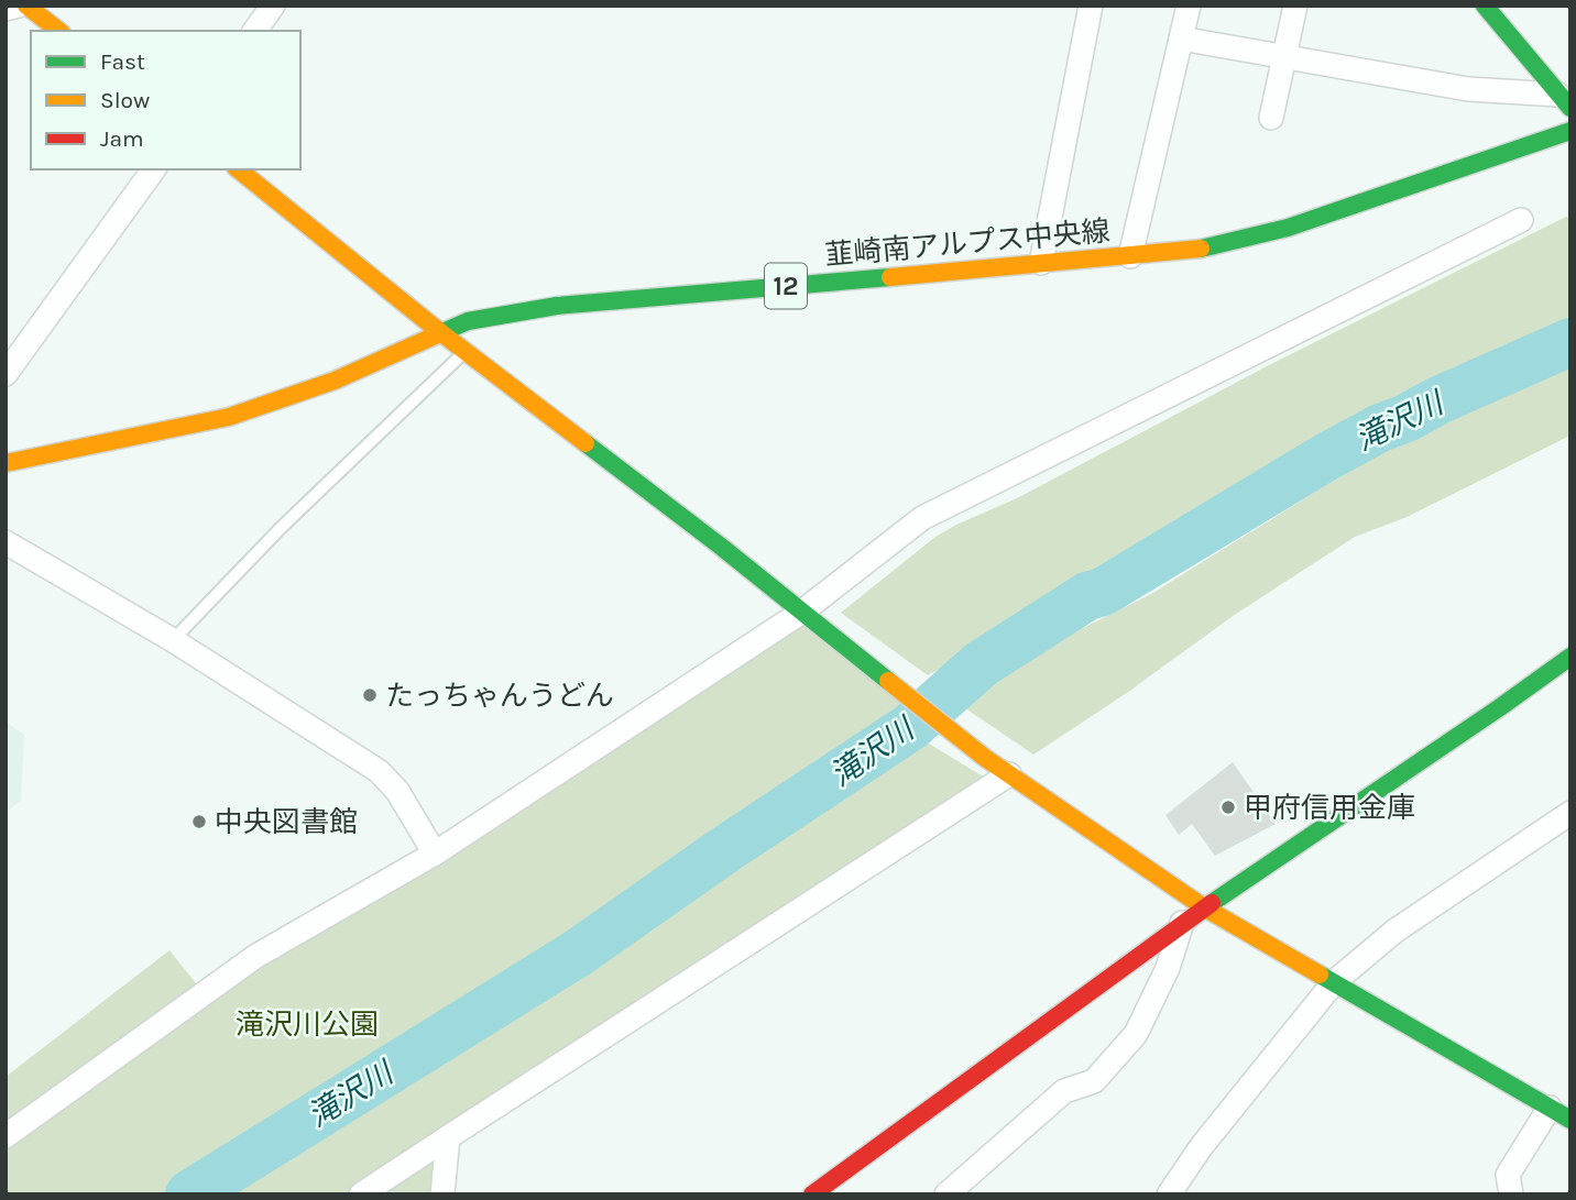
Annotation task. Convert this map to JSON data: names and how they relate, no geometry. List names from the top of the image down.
{
  "streets": {
    "street": ["韮崎南アルプス中央線", "12"]
  },
  "water": ["滝沢川"],
  "parks": ["滝沢川公園"],
  "places": ["たっちゃんうどん", "甲府信用金庫", "中央図書館"],
  "legend": ["Fast", "Slow", "Jam"]
}
